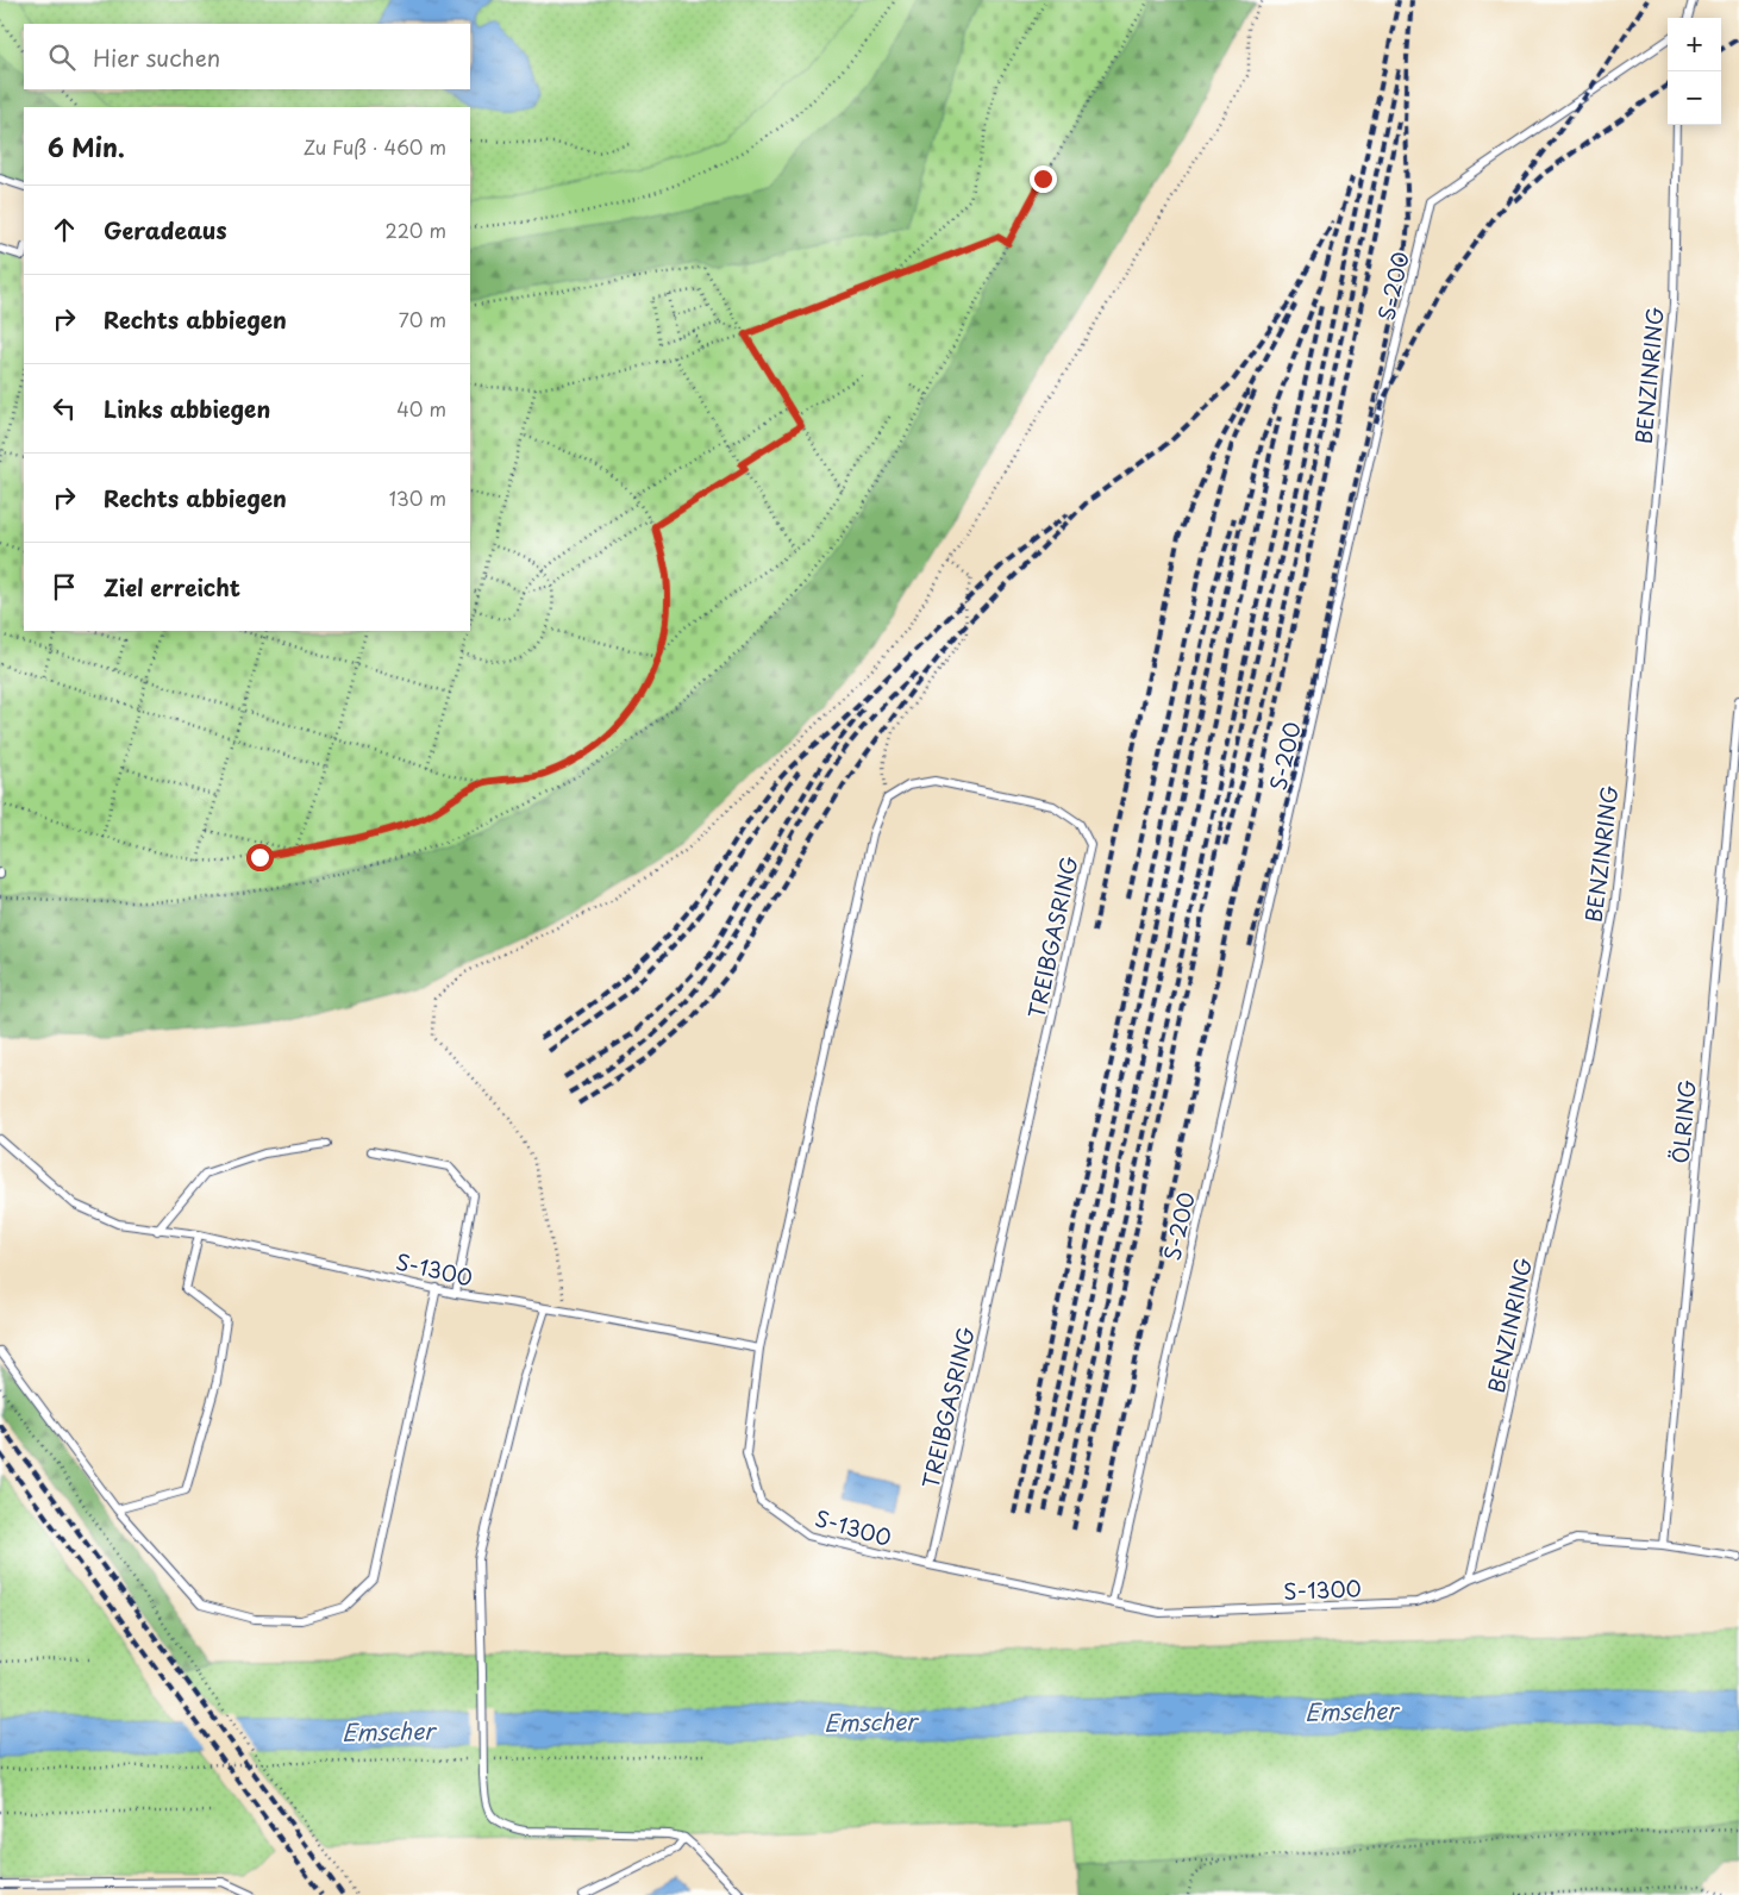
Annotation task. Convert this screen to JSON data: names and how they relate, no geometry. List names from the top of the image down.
{
  "streets": {
    "lane": [
      "S-200",
      "BENZINRING",
      "TREIBGASRING",
      "ÖLRING",
      "S-1300"
    ]
  },
  "crossings": [
    ["S-200", "S-1300"],
    ["BENZINRING", "S-1300"],
    ["TREIBGASRING", "S-1300"],
    ["ÖLRING", "S-1300"]
  ],
  "water": ["Emscher"],
  "page": {
    "map_buttons": ["+", "−"],
    "search": "Hier suchen",
    "heading": ["6 Min.", "Zu Fuß · 460 m"],
    "list": [
      ["Geradeaus", "220 m"],
      ["Rechts abbiegen", "70 m"],
      ["Links abbiegen", "40 m"],
      ["Rechts abbiegen", "130 m"],
      "Ziel erreicht"
    ]
  }
}
